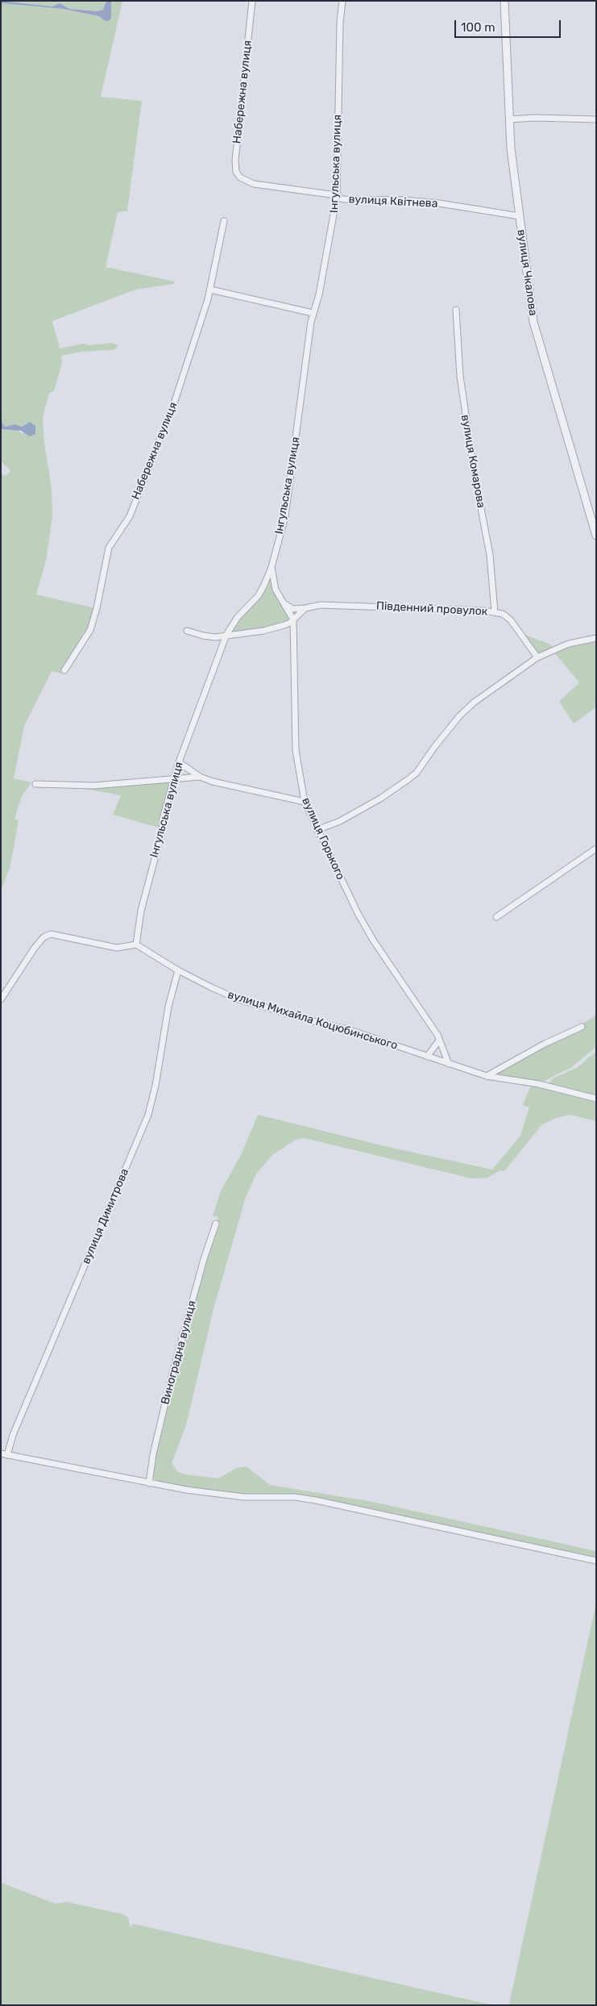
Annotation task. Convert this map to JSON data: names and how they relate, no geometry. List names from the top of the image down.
{
  "streets": {
    "street": [
      "Набережна вулиця",
      "Інгульська вулиця",
      "вулиця Квітнева",
      "вулиця Чкалова",
      "вулиця Комарова",
      "Південний провулок",
      "вулиця Горького",
      "вулиця Михайла Коцюбинського",
      "вулиця Димитрова",
      "Виноградна вулиця"
    ]
  },
  "crossings": [
    ["Набережна вулиця", "вулиця Квітнева"],
    ["Інгульська вулиця", "вулиця Квітнева"],
    ["Інгульська вулиця", "вулиця Горького"],
    ["Інгульська вулиця", "вулиця Михайла Коцюбинського"],
    ["вулиця Квітнева", "вулиця Чкалова"],
    ["вулиця Комарова", "Південний провулок"],
    ["Південний провулок", "вулиця Горького"],
    ["вулиця Горького", "вулиця Михайла Коцюбинського"],
    ["вулиця Михайла Коцюбинського", "вулиця Димитрова"]
  ],
  "scale_bar": "100 m"
}
